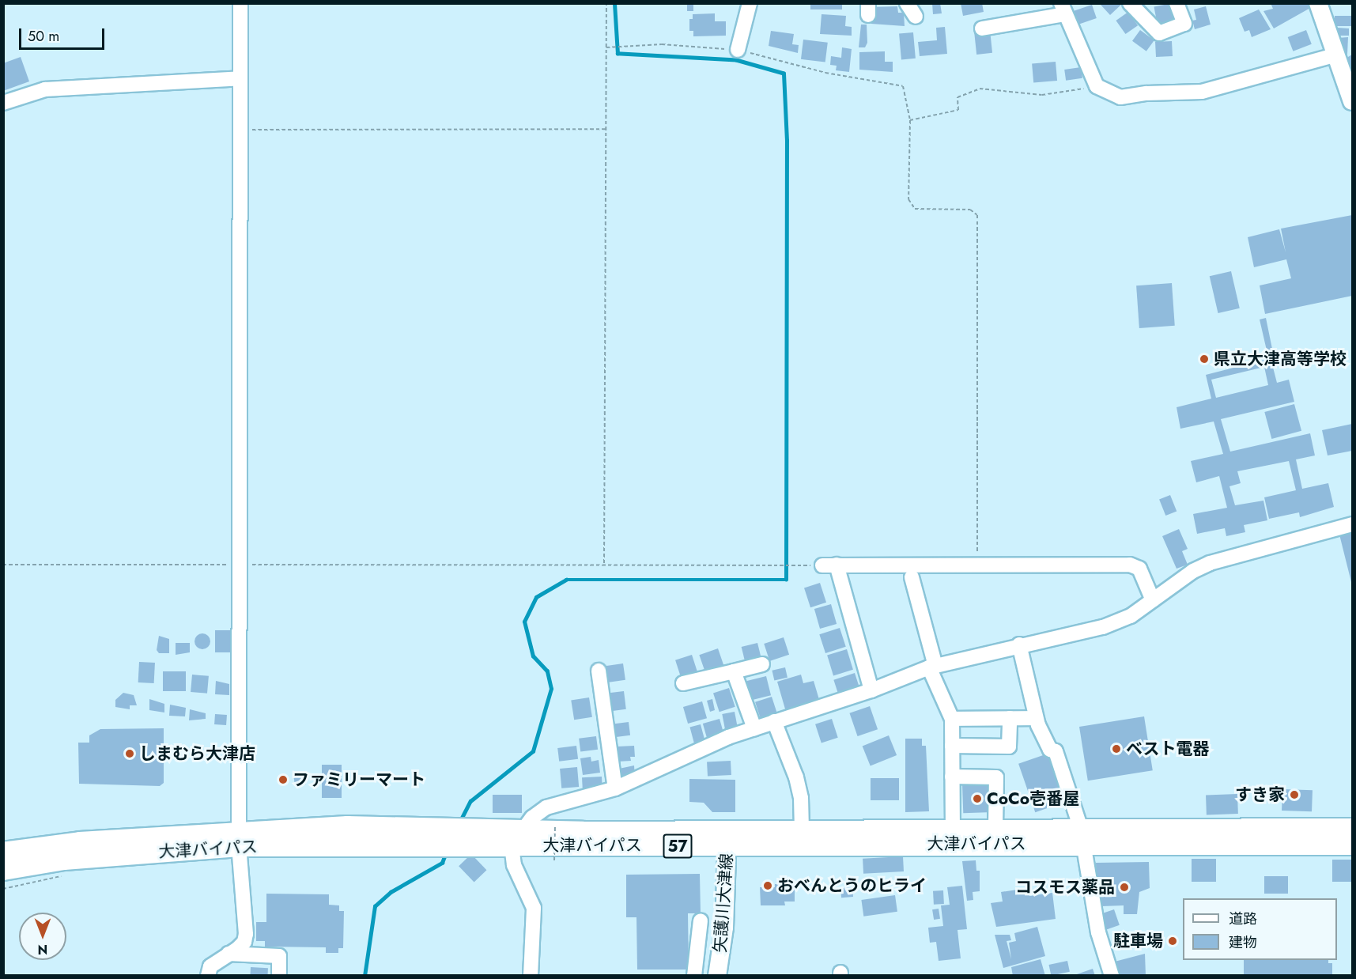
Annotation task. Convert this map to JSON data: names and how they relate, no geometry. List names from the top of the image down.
{
  "streets": {
    "highway": ["大津バイパス", "57"],
    "main road": ["矢護川大津線"]
  },
  "crossings": [
    ["大津バイパス", "矢護川大津線"]
  ],
  "places": [
    "県立大津高等学校",
    "ベスト電器",
    "しまむら大津店",
    "ファミリーマート",
    "すき家",
    "CoCo壱番屋",
    "おべんとうのヒライ",
    "コスモス薬品",
    "駐車場"
  ],
  "legend": ["道路", "建物"],
  "scale_bar": "50 m",
  "north": "bottom"
}
